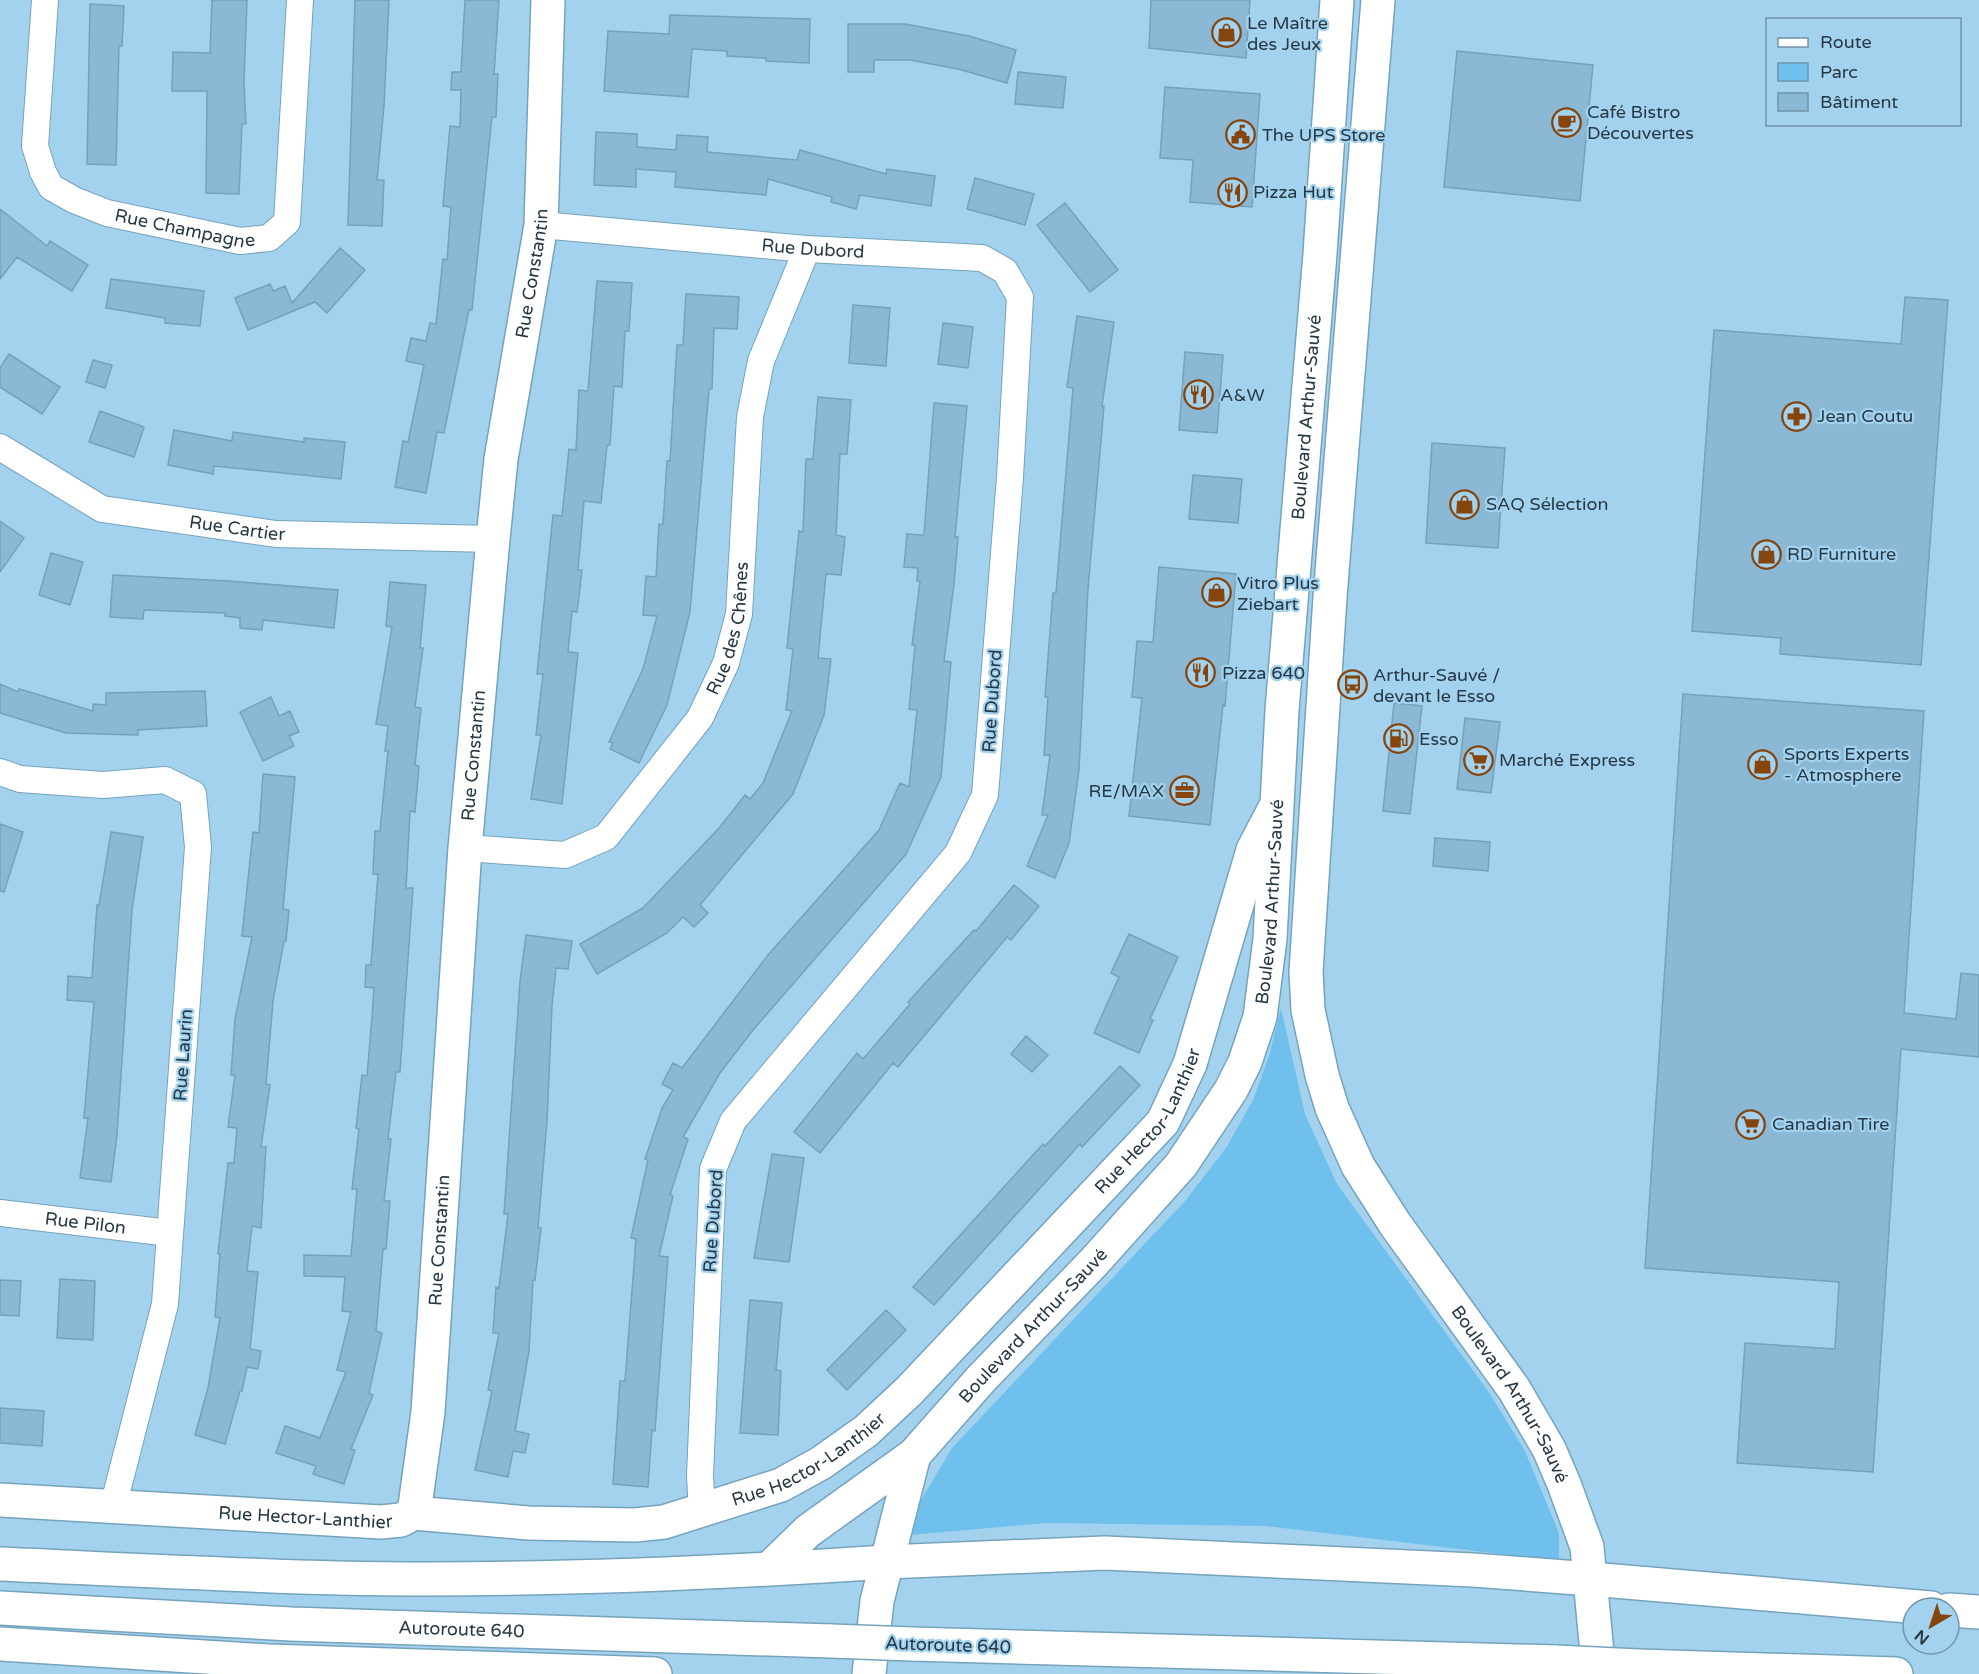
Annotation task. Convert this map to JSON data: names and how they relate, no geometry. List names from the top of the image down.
{
  "streets": {
    "main road": [
      "Rue Constantin",
      "Boulevard Arthur-Sauvé",
      "Rue Hector-Lanthier",
      "Autoroute 640"
    ],
    "street": [
      "Rue Champagne",
      "Rue Dubord",
      "Rue Cartier",
      "Rue des Chênes",
      "Rue Laurin",
      "Rue Pilon"
    ]
  },
  "crossings": [
    ["Rue Dubord", "Rue Constantin"],
    ["Rue Dubord", "Rue des Chênes"],
    ["Rue Dubord", "Rue Hector-Lanthier"],
    ["Rue Constantin", "Rue Cartier"],
    ["Rue Constantin", "Rue des Chênes"],
    ["Rue Constantin", "Rue Hector-Lanthier"],
    ["Boulevard Arthur-Sauvé", "Rue Hector-Lanthier"],
    ["Rue Laurin", "Rue Hector-Lanthier"],
    ["Rue Laurin", "Rue Pilon"]
  ],
  "places": {
    "shop": [
      "Le Maître des Jeux",
      "SAQ Sélection",
      "RD Furniture",
      "Vitro Plus Ziebart",
      "Sports Experts - Atmosphere"
    ],
    "cafe": ["Café Bistro Découvertes"],
    "public building": ["The UPS Store"],
    "restaurant": ["Pizza Hut", "A&W", "Pizza 640"],
    "pharmacy": ["Jean Coutu"],
    "bus stop": ["Arthur-Sauvé / devant le Esso"],
    "fuel station": ["Esso"],
    "supermarket": ["Marché Express", "Canadian Tire"],
    "office": ["RE/MAX"]
  },
  "legend": ["Route", "Parc", "Bâtiment"],
  "north": "bottom left"
}
